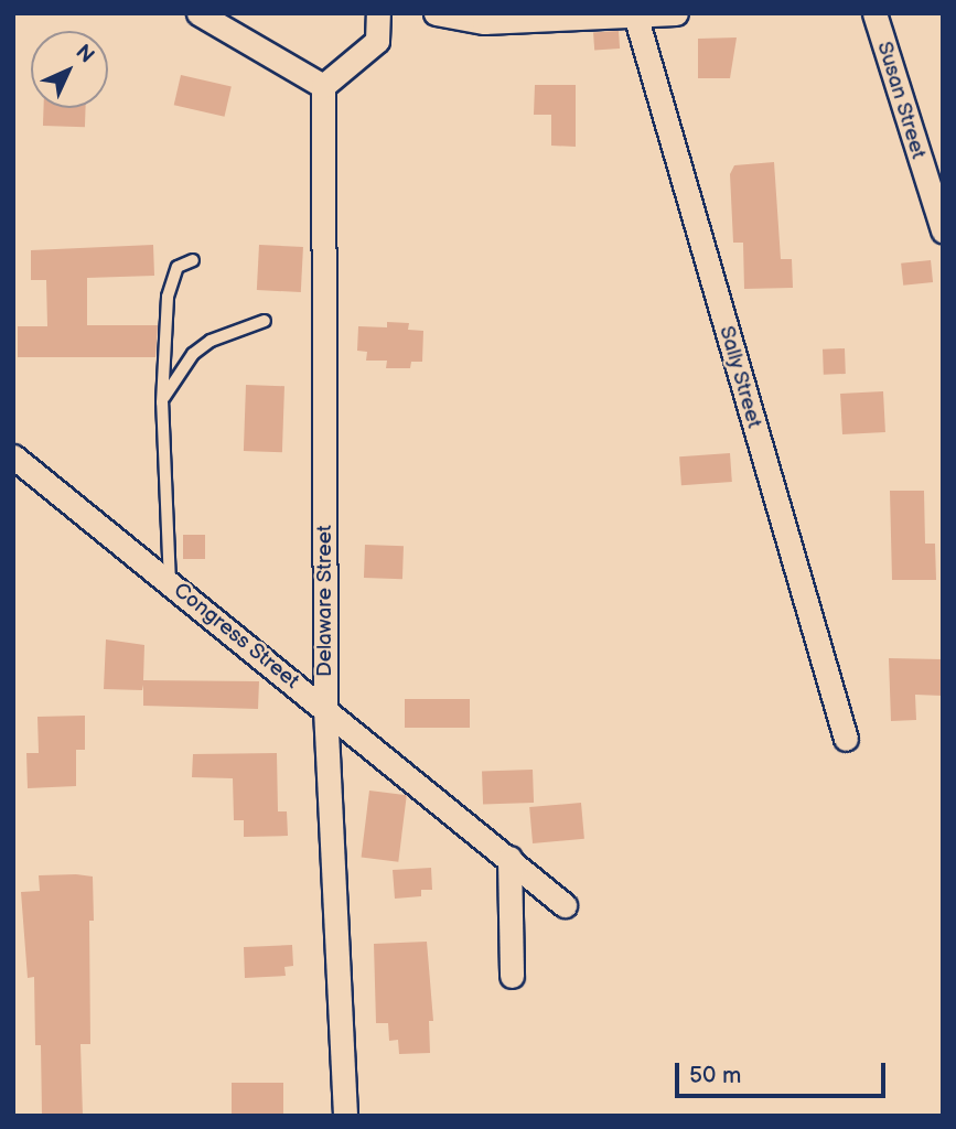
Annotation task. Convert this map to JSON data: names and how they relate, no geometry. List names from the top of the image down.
{
  "streets": {
    "street": [
      "Susan Street",
      "Sally Street",
      "Delaware Street",
      "Congress Street"
    ]
  },
  "crossings": [
    ["Delaware Street", "Congress Street"]
  ],
  "scale_bar": "50 m",
  "north": "top right"
}
